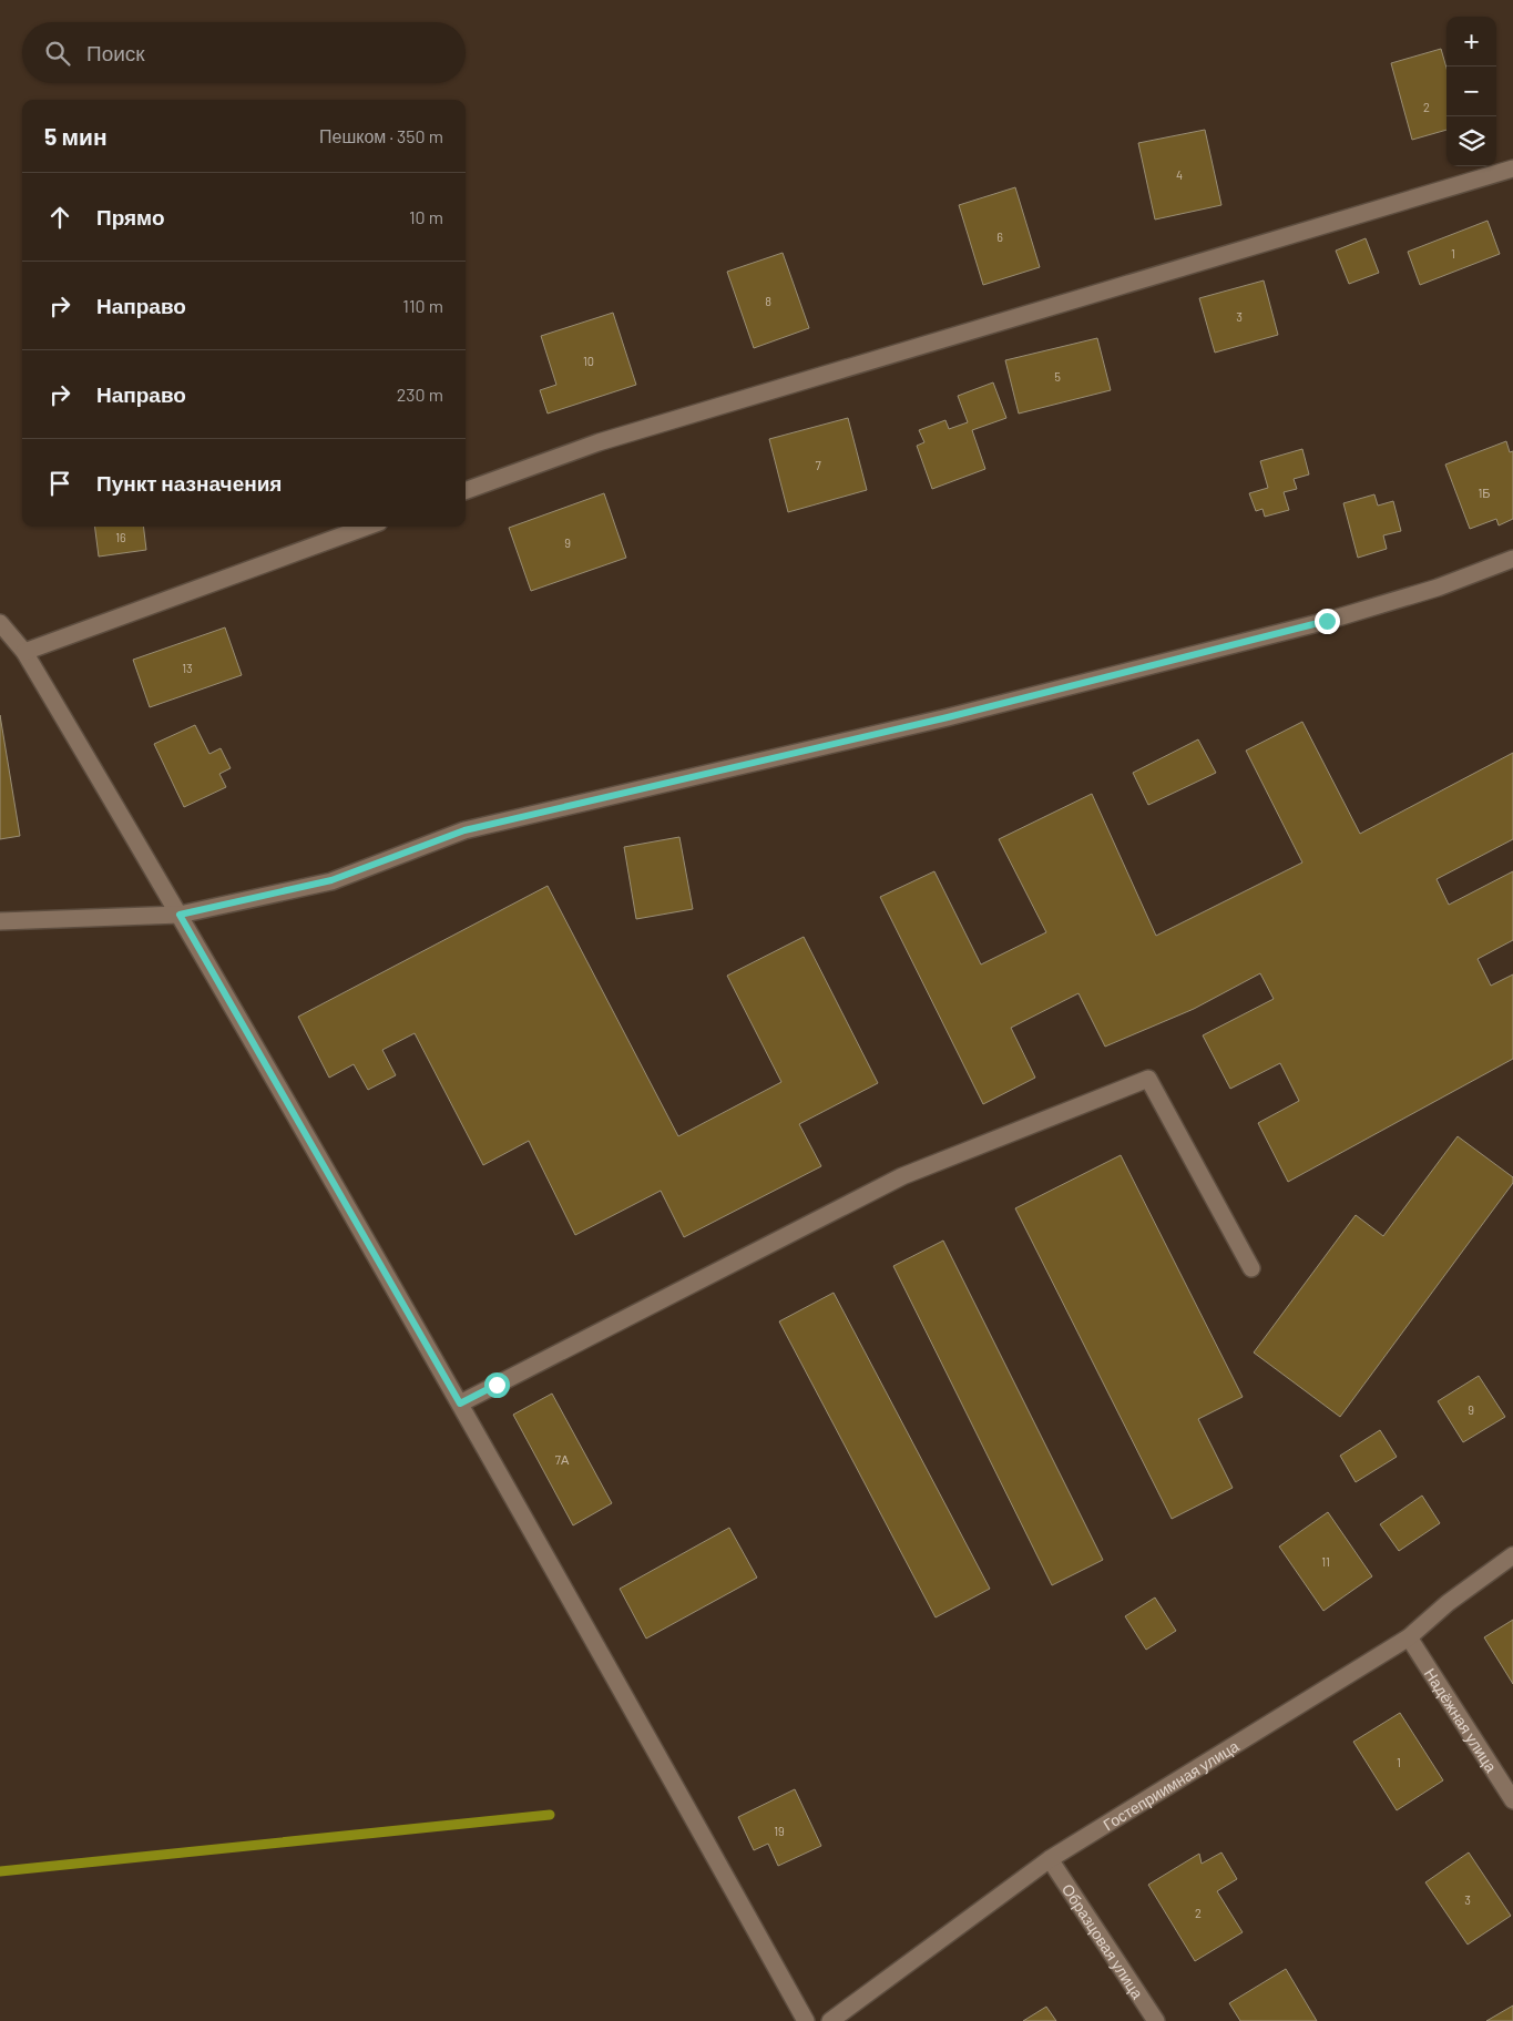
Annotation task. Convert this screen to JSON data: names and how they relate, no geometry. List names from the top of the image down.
{
  "streets": {
    "street": ["Надёжная улица", "Гостеприимная улица", "Образцовая улица"]
  },
  "crossings": [
    ["Надёжная улица", "Гостеприимная улица"],
    ["Гостеприимная улица", "Образцовая улица"]
  ],
  "house_numbers": [
    "2",
    "4",
    "6",
    "1",
    "8",
    "3",
    "10",
    "5",
    "7",
    "1Б",
    "16",
    "9",
    "13",
    "9",
    "7А",
    "11",
    "1",
    "19",
    "3",
    "2"
  ],
  "page": {
    "map_buttons": ["+", "−"],
    "search": "Поиск",
    "heading": ["5 мин", "Пешком · 350 m"],
    "list": [
      ["Прямо", "10 m"],
      ["Направо", "110 m"],
      ["Направо", "230 m"],
      "Пункт назначения"
    ]
  }
}
